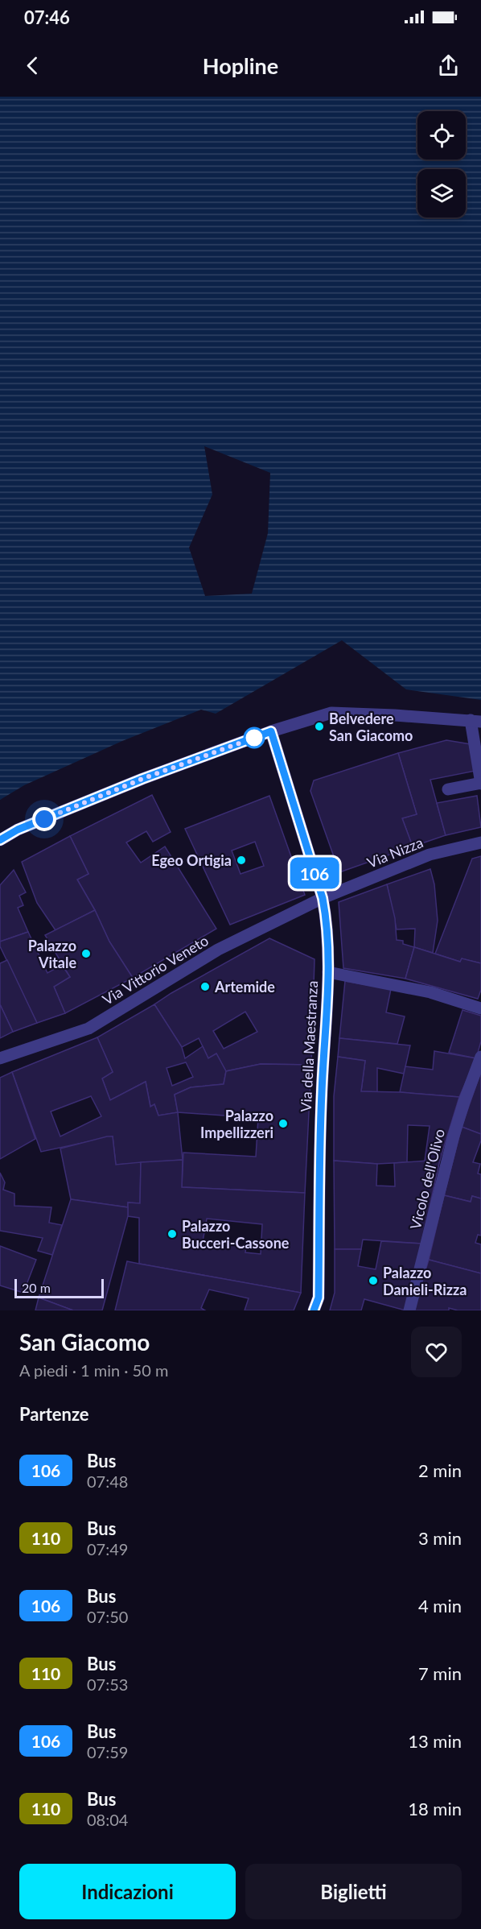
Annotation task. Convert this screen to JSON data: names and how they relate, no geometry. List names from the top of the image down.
{
  "streets": {
    "street": [
      "Via Nizza",
      "Via Vittorio Veneto",
      "Via della Maestranza",
      "Vicolo dell'Olivo"
    ]
  },
  "crossings": [
    ["Via Nizza", "Via Vittorio Veneto"],
    ["Via Nizza", "Via della Maestranza"],
    ["Via Vittorio Veneto", "Via della Maestranza"]
  ],
  "places": [
    "Belvedere San Giacomo",
    "Egeo Ortigia",
    "Palazzo Vitale",
    "Artemide",
    "Palazzo Impellizzeri",
    "Palazzo Bucceri-Cassone",
    "Palazzo Danieli-Rizza"
  ],
  "lines": ["bus line 106"],
  "scale_bar": "20 m",
  "page": {
    "status": "07:46",
    "header": "Hopline",
    "on_map": "106",
    "scale": "20 m",
    "heading": [
      ["San Giacomo", "A piedi · 1 min · 50 m"],
      "Partenze"
    ],
    "list": [
      {
        "mark": "106",
        "name": "Bus",
        "note": "07:48",
        "value": "2 min"
      },
      {
        "mark": "110",
        "name": "Bus",
        "note": "07:49",
        "value": "3 min"
      },
      {
        "mark": "106",
        "name": "Bus",
        "note": "07:50",
        "value": "4 min"
      },
      {
        "mark": "110",
        "name": "Bus",
        "note": "07:53",
        "value": "7 min"
      },
      {
        "mark": "106",
        "name": "Bus",
        "note": "07:59",
        "value": "13 min"
      },
      {
        "mark": "110",
        "name": "Bus",
        "note": "08:04",
        "value": "18 min"
      }
    ],
    "buttons": ["Indicazioni", "Biglietti"]
  }
}
